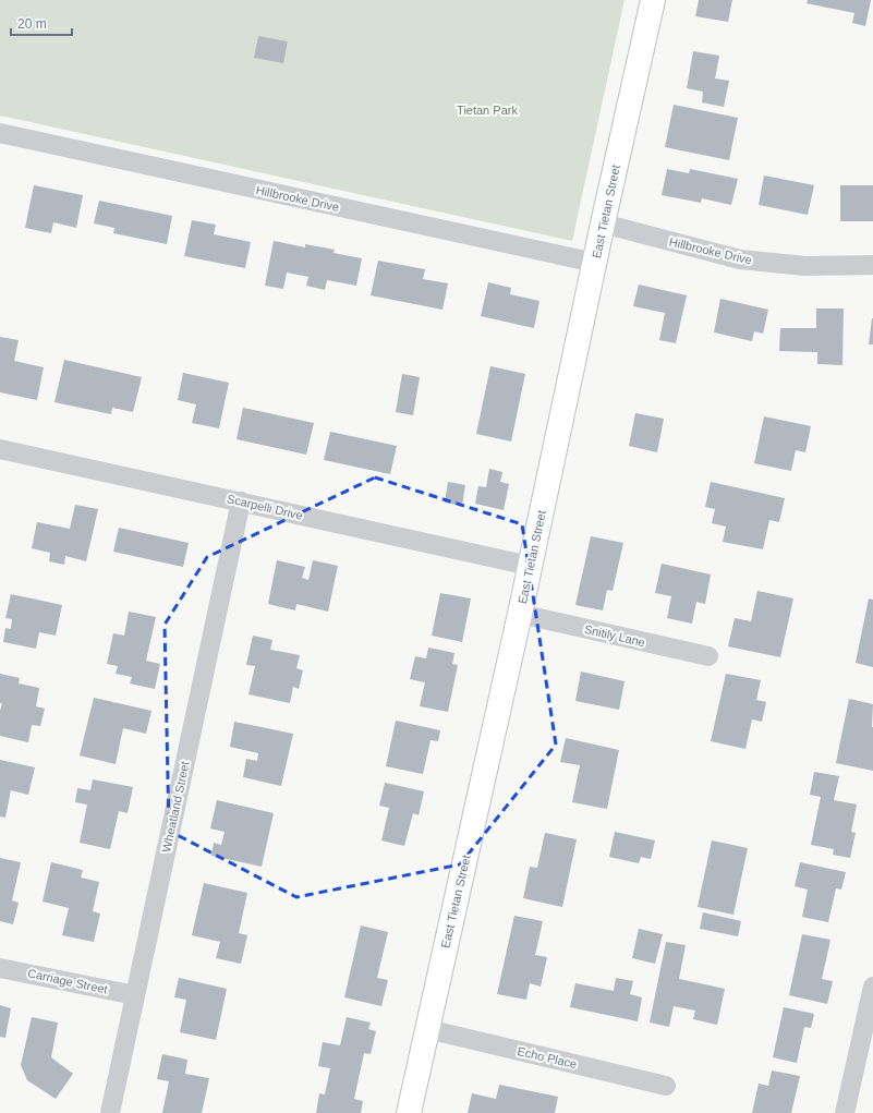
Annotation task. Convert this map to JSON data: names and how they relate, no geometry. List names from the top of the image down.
{
  "streets": {
    "main road": ["East Tietan Street"],
    "street": [
      "Hillbrooke Drive",
      "Scarpelli Drive",
      "Snitily Lane",
      "Wheatland Street",
      "Carriage Street",
      "Echo Place"
    ]
  },
  "crossings": [
    ["Hillbrooke Drive", "East Tietan Street"],
    ["East Tietan Street", "Scarpelli Drive"],
    ["East Tietan Street", "Snitily Lane"],
    ["East Tietan Street", "Echo Place"],
    ["Scarpelli Drive", "Wheatland Street"],
    ["Wheatland Street", "Carriage Street"]
  ],
  "parks": ["Tietan Park"],
  "scale_bar": "20 m"
}
